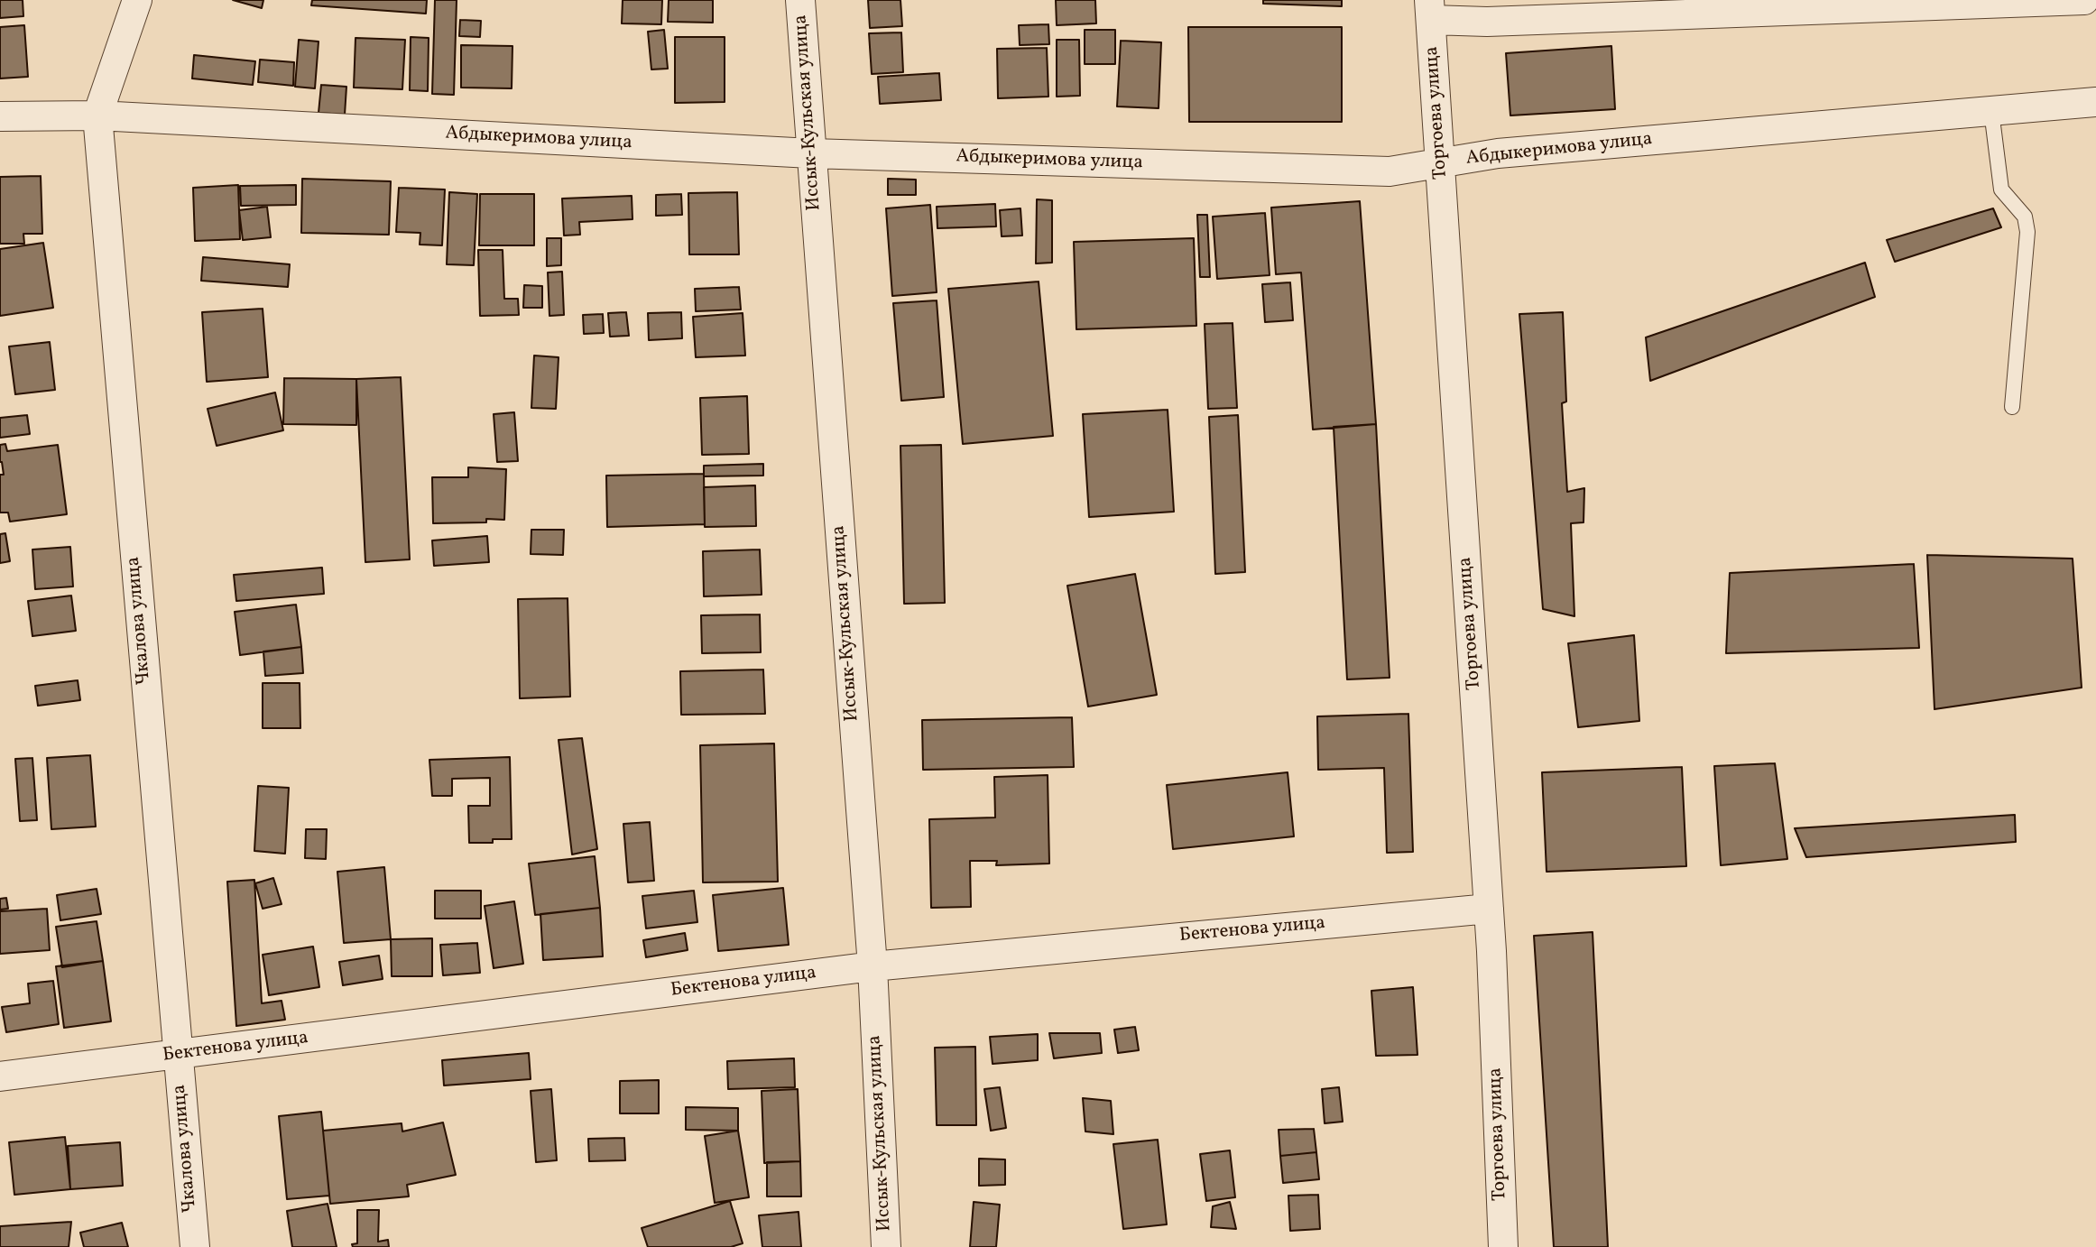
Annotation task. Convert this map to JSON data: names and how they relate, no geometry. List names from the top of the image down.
{
  "streets": {
    "street": [
      "Иссык-Кульская улица",
      "Торгоева улица",
      "Абдыкеримова улица",
      "Чкалова улица",
      "Бектенова улица"
    ]
  },
  "crossings": [
    ["Иссык-Кульская улица", "Абдыкеримова улица"],
    ["Иссык-Кульская улица", "Бектенова улица"],
    ["Торгоева улица", "Абдыкеримова улица"],
    ["Торгоева улица", "Бектенова улица"],
    ["Абдыкеримова улица", "Чкалова улица"],
    ["Чкалова улица", "Бектенова улица"]
  ]
}
